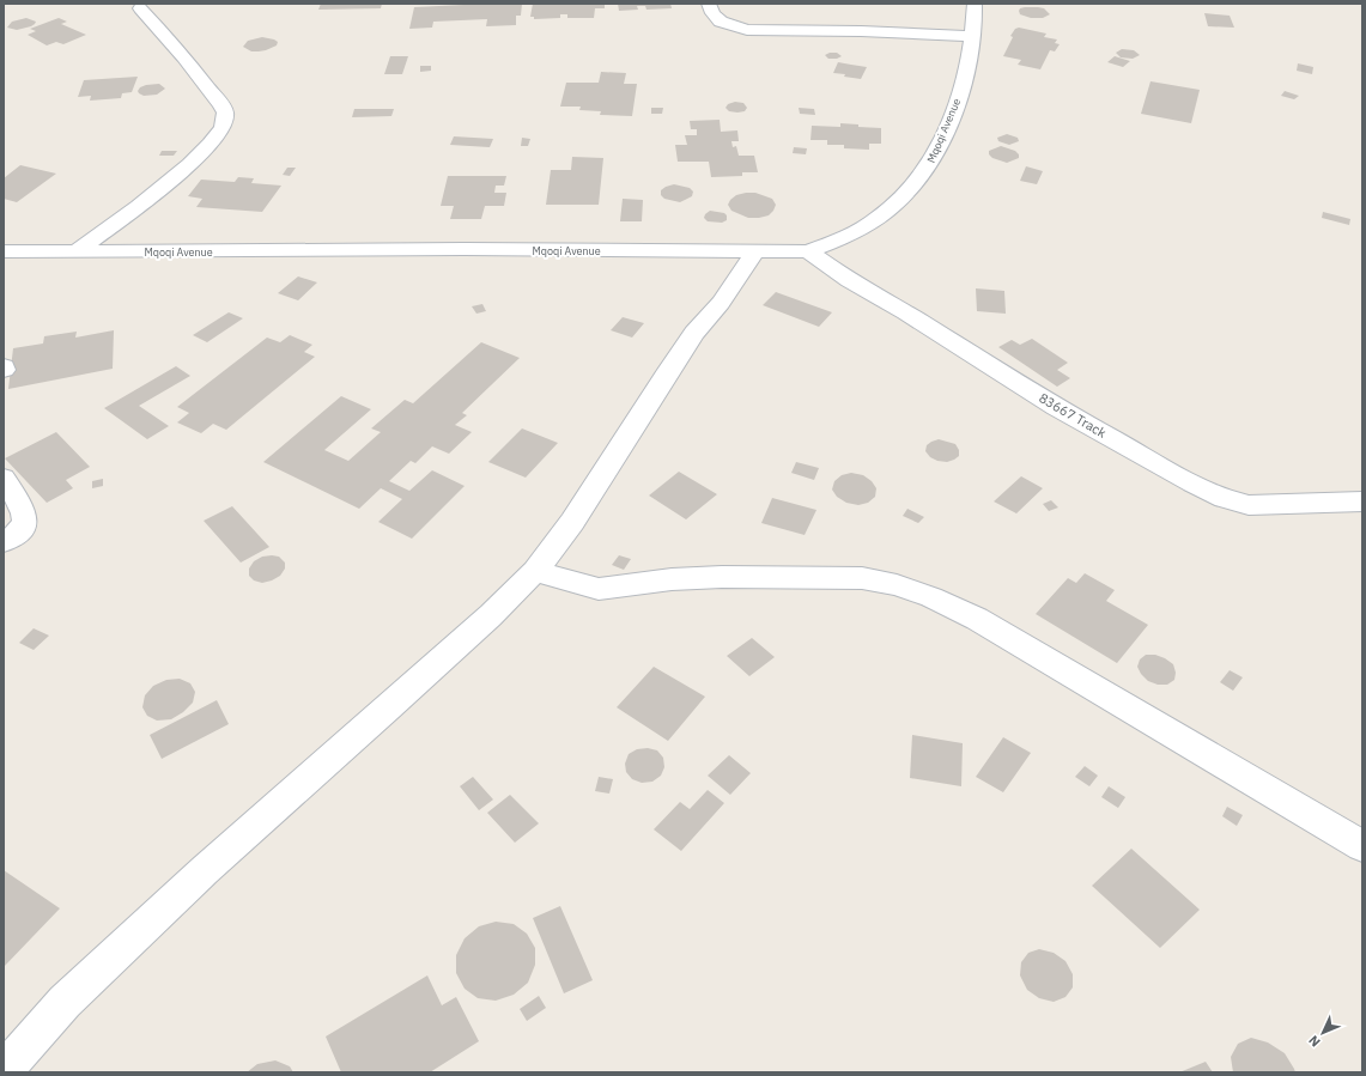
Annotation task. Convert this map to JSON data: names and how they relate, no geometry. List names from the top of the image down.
{
  "streets": {
    "street": ["Mqoqi Avenue", "83667 Track"]
  },
  "crossings": [
    ["Mqoqi Avenue", "83667 Track"]
  ],
  "north": "bottom left"
}
